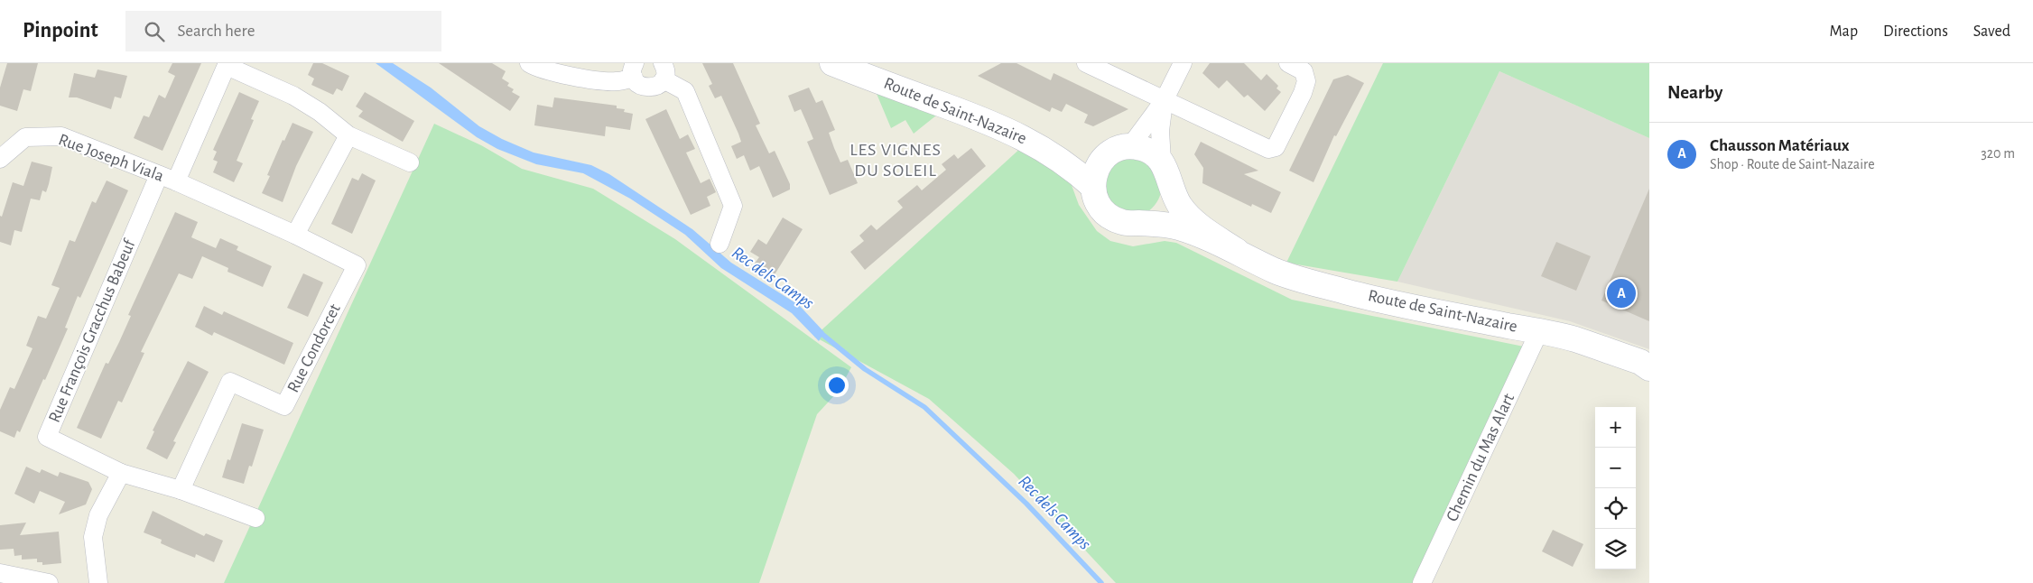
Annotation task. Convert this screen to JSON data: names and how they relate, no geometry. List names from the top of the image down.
{
  "streets": {
    "street": [
      "Route de Saint-Nazaire",
      "Rue Joseph Viala",
      "Rue François Gracchus Babeuf",
      "Rue Condorcet",
      "Chemin du Mas Alart"
    ]
  },
  "crossings": [
    ["Route de Saint-Nazaire", "Chemin du Mas Alart"],
    ["Rue Joseph Viala", "Rue François Gracchus Babeuf"],
    ["Rue Joseph Viala", "Rue Condorcet"]
  ],
  "districts": ["LES VIGNES DU SOLEIL"],
  "water": ["Rec dels Camps"],
  "page": {
    "header": "Pinpoint",
    "search": "Search here",
    "nav": ["Map", "Directions", "Saved"],
    "heading": "Nearby",
    "list": [
      {
        "mark": "A",
        "name": "Chausson Matériaux",
        "note": "Shop · Route de Saint-Nazaire",
        "value": "320 m"
      }
    ],
    "pins": "A",
    "map_buttons": ["+", "−"]
  }
}
